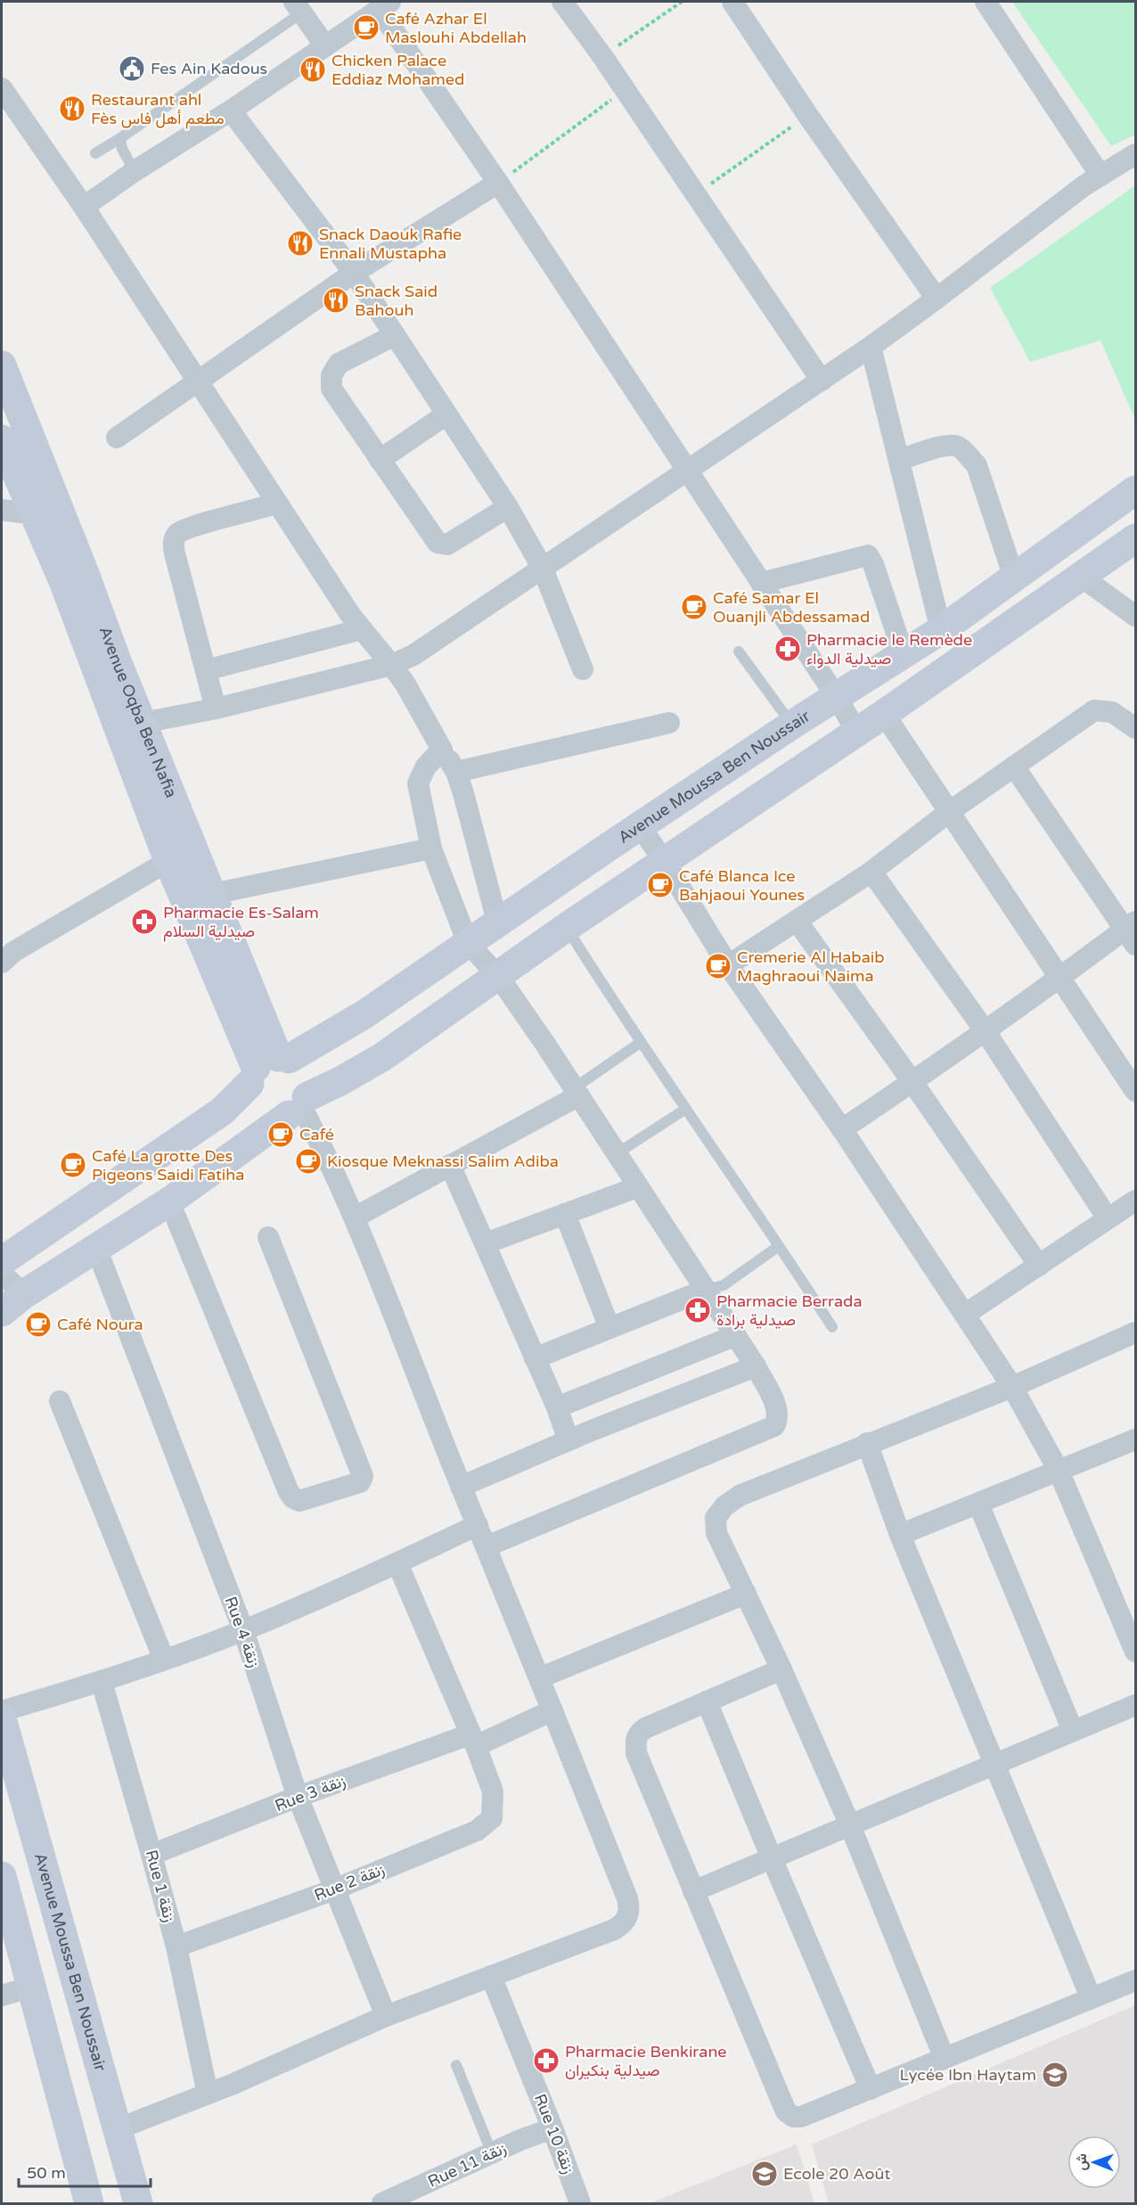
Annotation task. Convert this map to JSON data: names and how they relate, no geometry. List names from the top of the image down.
{
  "streets": {
    "street": [
      "Avenue Oqba Ben Nafia",
      "Avenue Moussa Ben Noussair",
      "Rue 4 زنقة",
      "Rue 3 زنقة",
      "Rue 2 زنقة",
      "Rue 1 زنقة",
      "Rue 10 زنقة",
      "Rue 11 زنقة"
    ]
  },
  "crossings": [
    ["Avenue Oqba Ben Nafia", "Avenue Moussa Ben Noussair"],
    ["Rue 4 زنقة", "Rue 3 زنقة"],
    ["Rue 4 زنقة", "Rue 2 زنقة"],
    ["Rue 3 زنقة", "Rue 2 زنقة"],
    ["Rue 3 زنقة", "Rue 1 زنقة"],
    ["Rue 2 زنقة", "Rue 1 زنقة"],
    ["Rue 10 زنقة", "Rue 11 زنقة"]
  ],
  "places": {
    "cafe": [
      "Café Azhar El Maslouhi Abdellah",
      "Café Samar El Ouanjli Abdessamad",
      "Café Blanca Ice Bahjaoui Younes",
      "Cremerie Al Habaib Maghraoui Naima",
      "Café",
      "Kiosque Meknassi Salim Adiba",
      "Café La grotte Des Pigeons Saidi Fatiha",
      "Café Noura"
    ],
    "public building": ["Fes Ain Kadous"],
    "restaurant": [
      "Chicken Palace Eddiaz Mohamed",
      "Restaurant ahl Fès مطعم أهل فاس",
      "Snack Daouk Rafie Ennali Mustapha",
      "Snack Said Bahouh"
    ],
    "pharmacy": [
      "Pharmacie le Remède صيدلية الدواء",
      "Pharmacie Es-Salam صيدلية السلام",
      "Pharmacie Berrada صيدلية برادة",
      "Pharmacie Benkirane صيدلية بنكيران"
    ],
    "school or university": ["Lycée Ibn Haytam", "Ecole 20 Août"]
  },
  "scale_bar": "50 m",
  "north": "left"
}
